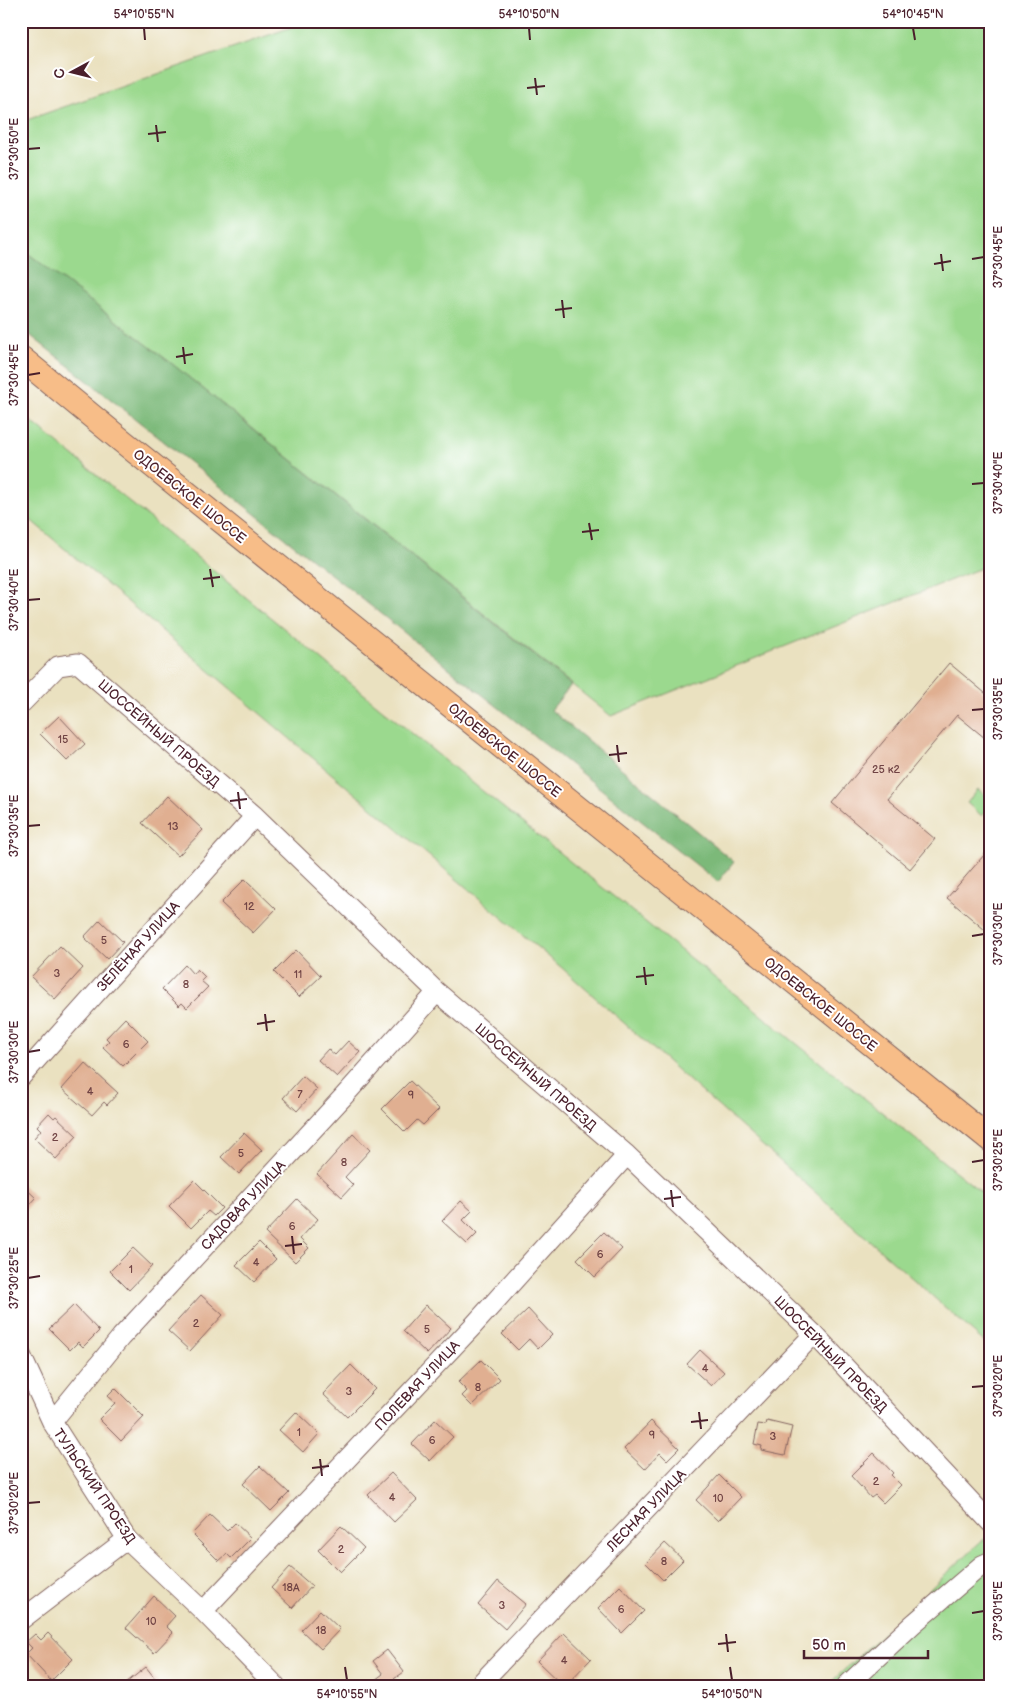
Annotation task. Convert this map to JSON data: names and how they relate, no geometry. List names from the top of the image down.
{
  "streets": {
    "main road": ["ОДОЕВСКОЕ ШОССЕ"],
    "street": [
      "ШОССЕЙНЫЙ ПРОЕЗД",
      "ЗЕЛЁНАЯ УЛИЦА",
      "САДОВАЯ УЛИЦА",
      "ПОЛЕВАЯ УЛИЦА",
      "ТУЛЬСКИЙ ПРОЕЗД",
      "ЛЕСНАЯ УЛИЦА"
    ]
  },
  "crossings": [
    ["ШОССЕЙНЫЙ ПРОЕЗД", "ЗЕЛЁНАЯ УЛИЦА"],
    ["ШОССЕЙНЫЙ ПРОЕЗД", "САДОВАЯ УЛИЦА"],
    ["ШОССЕЙНЫЙ ПРОЕЗД", "ПОЛЕВАЯ УЛИЦА"],
    ["ШОССЕЙНЫЙ ПРОЕЗД", "ЛЕСНАЯ УЛИЦА"],
    ["САДОВАЯ УЛИЦА", "ТУЛЬСКИЙ ПРОЕЗД"],
    ["ПОЛЕВАЯ УЛИЦА", "ТУЛЬСКИЙ ПРОЕЗД"]
  ],
  "house_numbers": [
    "15",
    "25 к2",
    "13",
    "12",
    "5",
    "3",
    "11",
    "8",
    "6",
    "4",
    "7",
    "9",
    "2",
    "5",
    "8",
    "6",
    "6",
    "4",
    "1",
    "2",
    "5",
    "4",
    "8",
    "3",
    "1",
    "9",
    "3",
    "6",
    "2",
    "4",
    "10",
    "2",
    "8",
    "18А",
    "3",
    "6",
    "10",
    "18",
    "4"
  ],
  "scale_bar": "50 m",
  "north": "left",
  "coordinates": [
    "54°10'55\"N",
    "54°10'50\"N",
    "54°10'45\"N",
    "37°30'50\"E",
    "37°30'45\"E",
    "37°30'40\"E",
    "37°30'35\"E",
    "37°30'30\"E",
    "37°30'25\"E",
    "37°30'20\"E",
    "37°30'15\"E"
  ]
}
